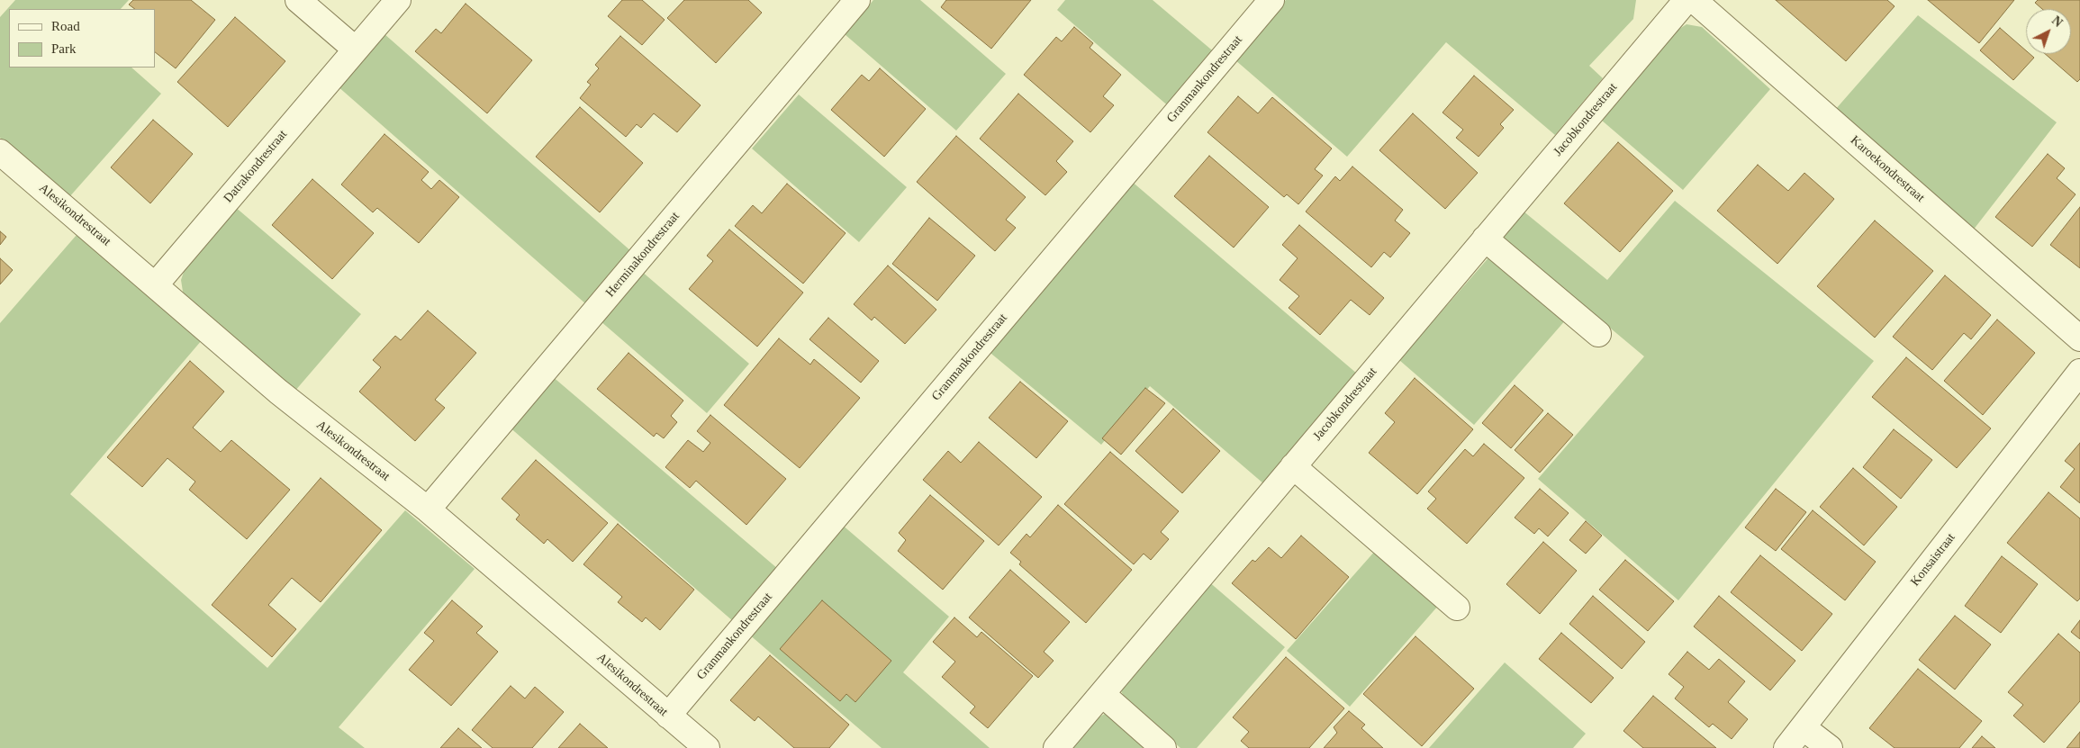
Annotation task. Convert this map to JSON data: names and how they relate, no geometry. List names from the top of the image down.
{
  "streets": {
    "street": [
      "Granmankondrestraat",
      "Jacobkondrestraat",
      "Datrakondrestraat",
      "Karoekondrestraat",
      "Alesikondrestraat",
      "Herminakondrestraat",
      "Konsaistraat"
    ]
  },
  "crossings": [
    ["Granmankondrestraat", "Alesikondrestraat"],
    ["Datrakondrestraat", "Alesikondrestraat"],
    ["Alesikondrestraat", "Herminakondrestraat"]
  ],
  "legend": ["Road", "Park"],
  "north": "top right"
}
